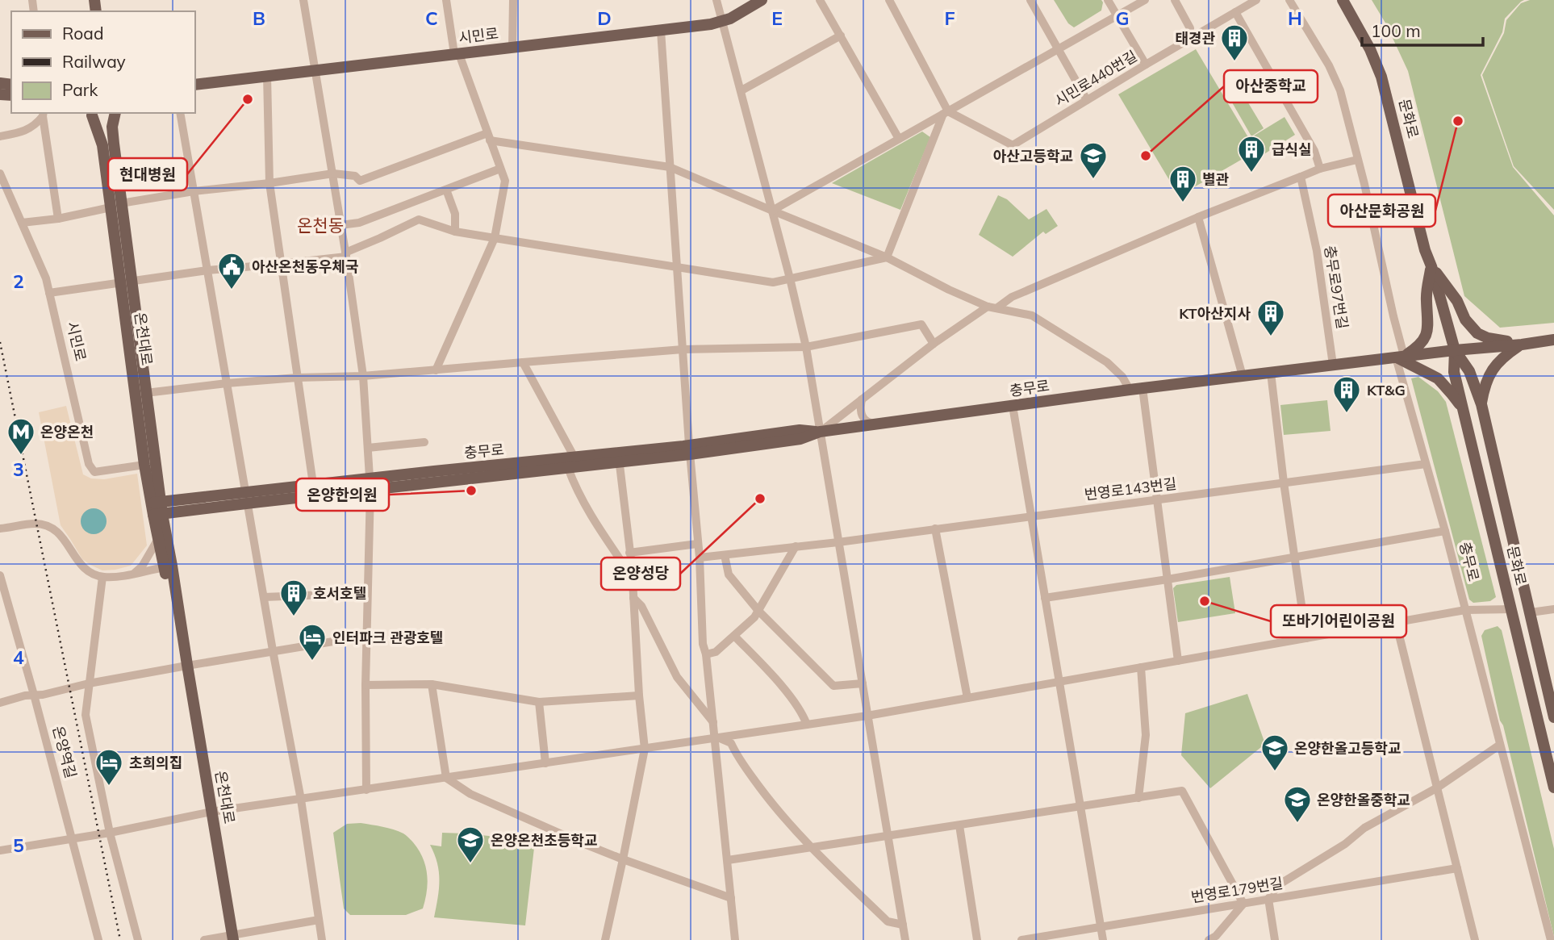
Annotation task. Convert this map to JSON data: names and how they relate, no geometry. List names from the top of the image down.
{
  "streets": {
    "main road": [
      "시민로",
      "문화로",
      "온천대로",
      "충무로"
    ],
    "street": [
      "시민로440번길",
      "충무로97번길",
      "번영로143번길",
      "온양역길",
      "번영로179번길"
    ]
  },
  "crossings": [
    ["시민로", "온천대로"],
    ["문화로", "충무로"],
    ["충무로97번길", "충무로"],
    ["온천대로", "충무로"],
    ["충무로", "번영로143번길"]
  ],
  "districts": ["온천동"],
  "places": {
    "building": [
      "태경관",
      "급식실",
      "별관",
      "KT아산지사",
      "KT&G",
      "호서호텔"
    ],
    "other": [
      "현대병원",
      "아산문화공원",
      "아산중학교",
      "온양한의원",
      "온양성당",
      "또바기어린이공원"
    ],
    "school or university": [
      "아산고등학교",
      "온양한올고등학교",
      "온양한올중학교",
      "온양온천초등학교"
    ],
    "public building": ["아산온천동우체국"],
    "metro station": ["온양온천"],
    "hotel": ["인터파크 관광호텔", "초희의집"]
  },
  "legend": ["Road", "Railway", "Park"],
  "scale_bar": "100 m",
  "grid": {
    "columns": [
      "B",
      "C",
      "D",
      "E",
      "F",
      "G",
      "H"
    ],
    "rows": [
      "2",
      "3",
      "4",
      "5"
    ]
  }
}
